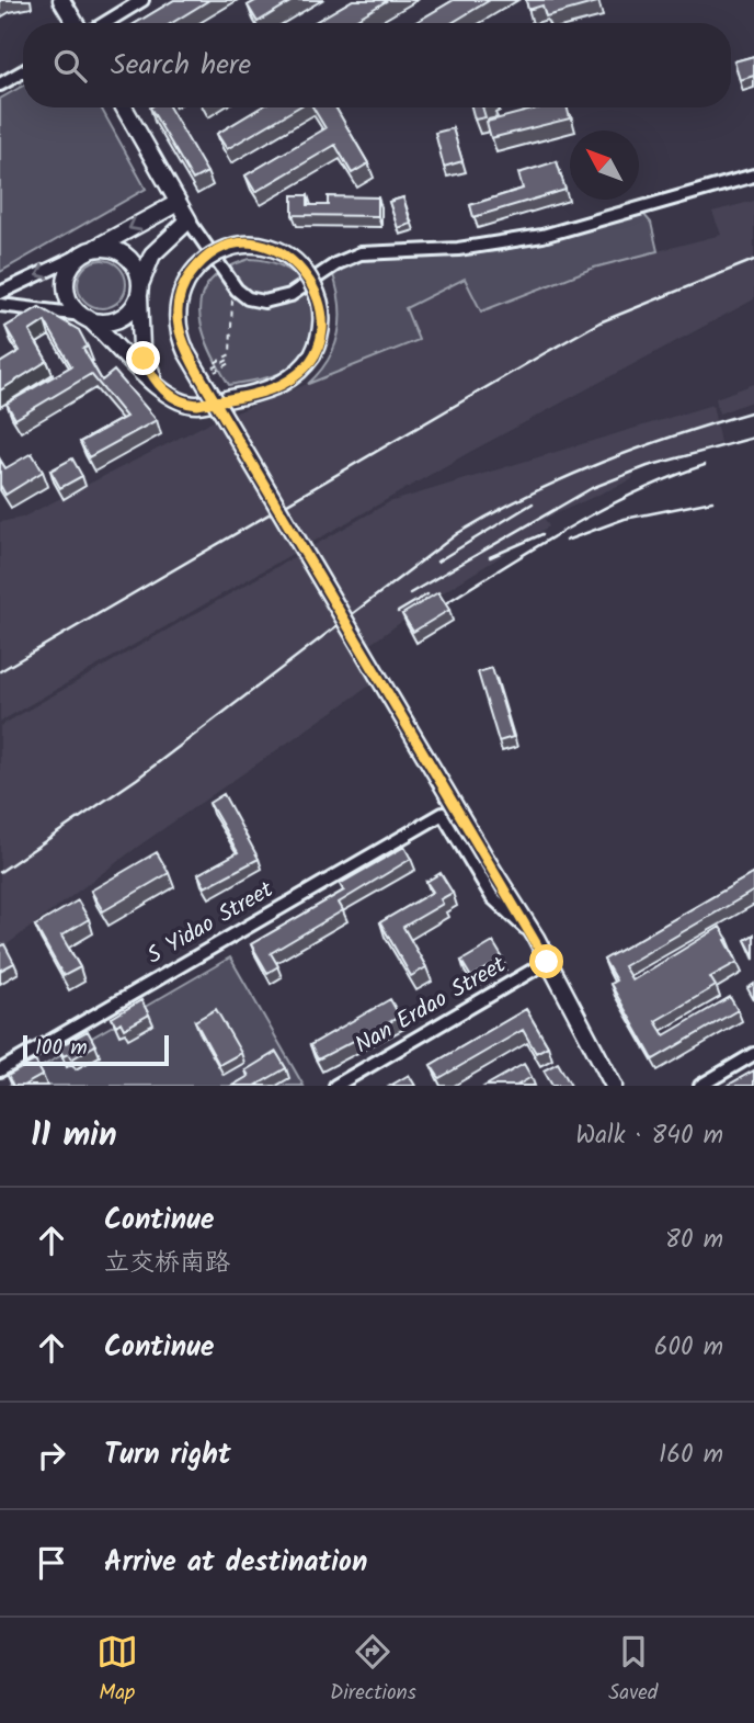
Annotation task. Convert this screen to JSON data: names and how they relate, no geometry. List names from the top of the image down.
{
  "streets": {
    "street": ["S Yidao Street", "Nan Erdao Street"]
  },
  "scale_bar": "100 m",
  "north": "top left",
  "page": {
    "search": "Search here",
    "scale": "100 m",
    "heading": ["11 min", "Walk · 840 m"],
    "list": [
      ["Continue", "立交桥南路", "80 m"],
      ["Continue", "600 m"],
      ["Turn right", "160 m"],
      "Arrive at destination"
    ],
    "nav": ["Map", "Directions", "Saved"]
  }
}
